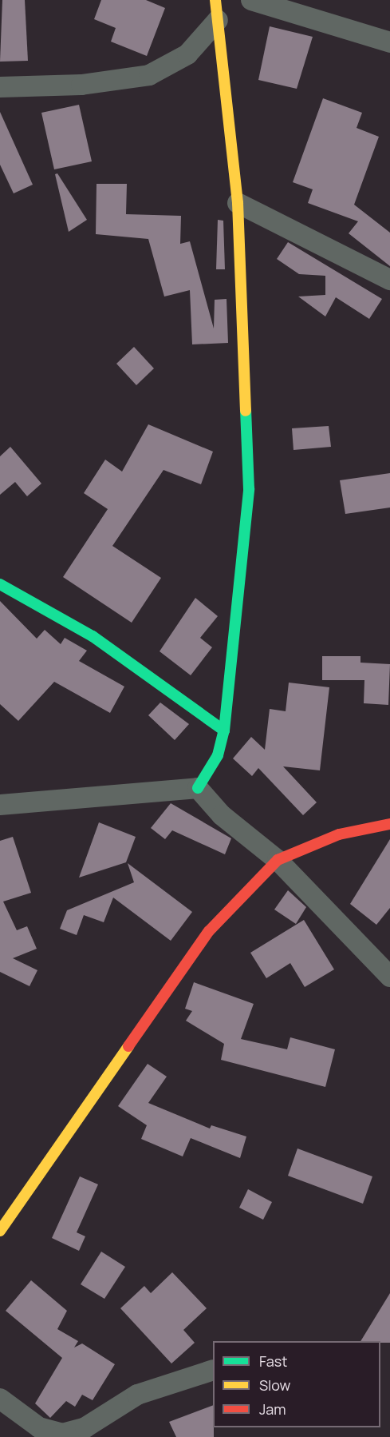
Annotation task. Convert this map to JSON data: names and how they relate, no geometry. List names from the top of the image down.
{
  "legend": ["Fast", "Slow", "Jam"]
}
